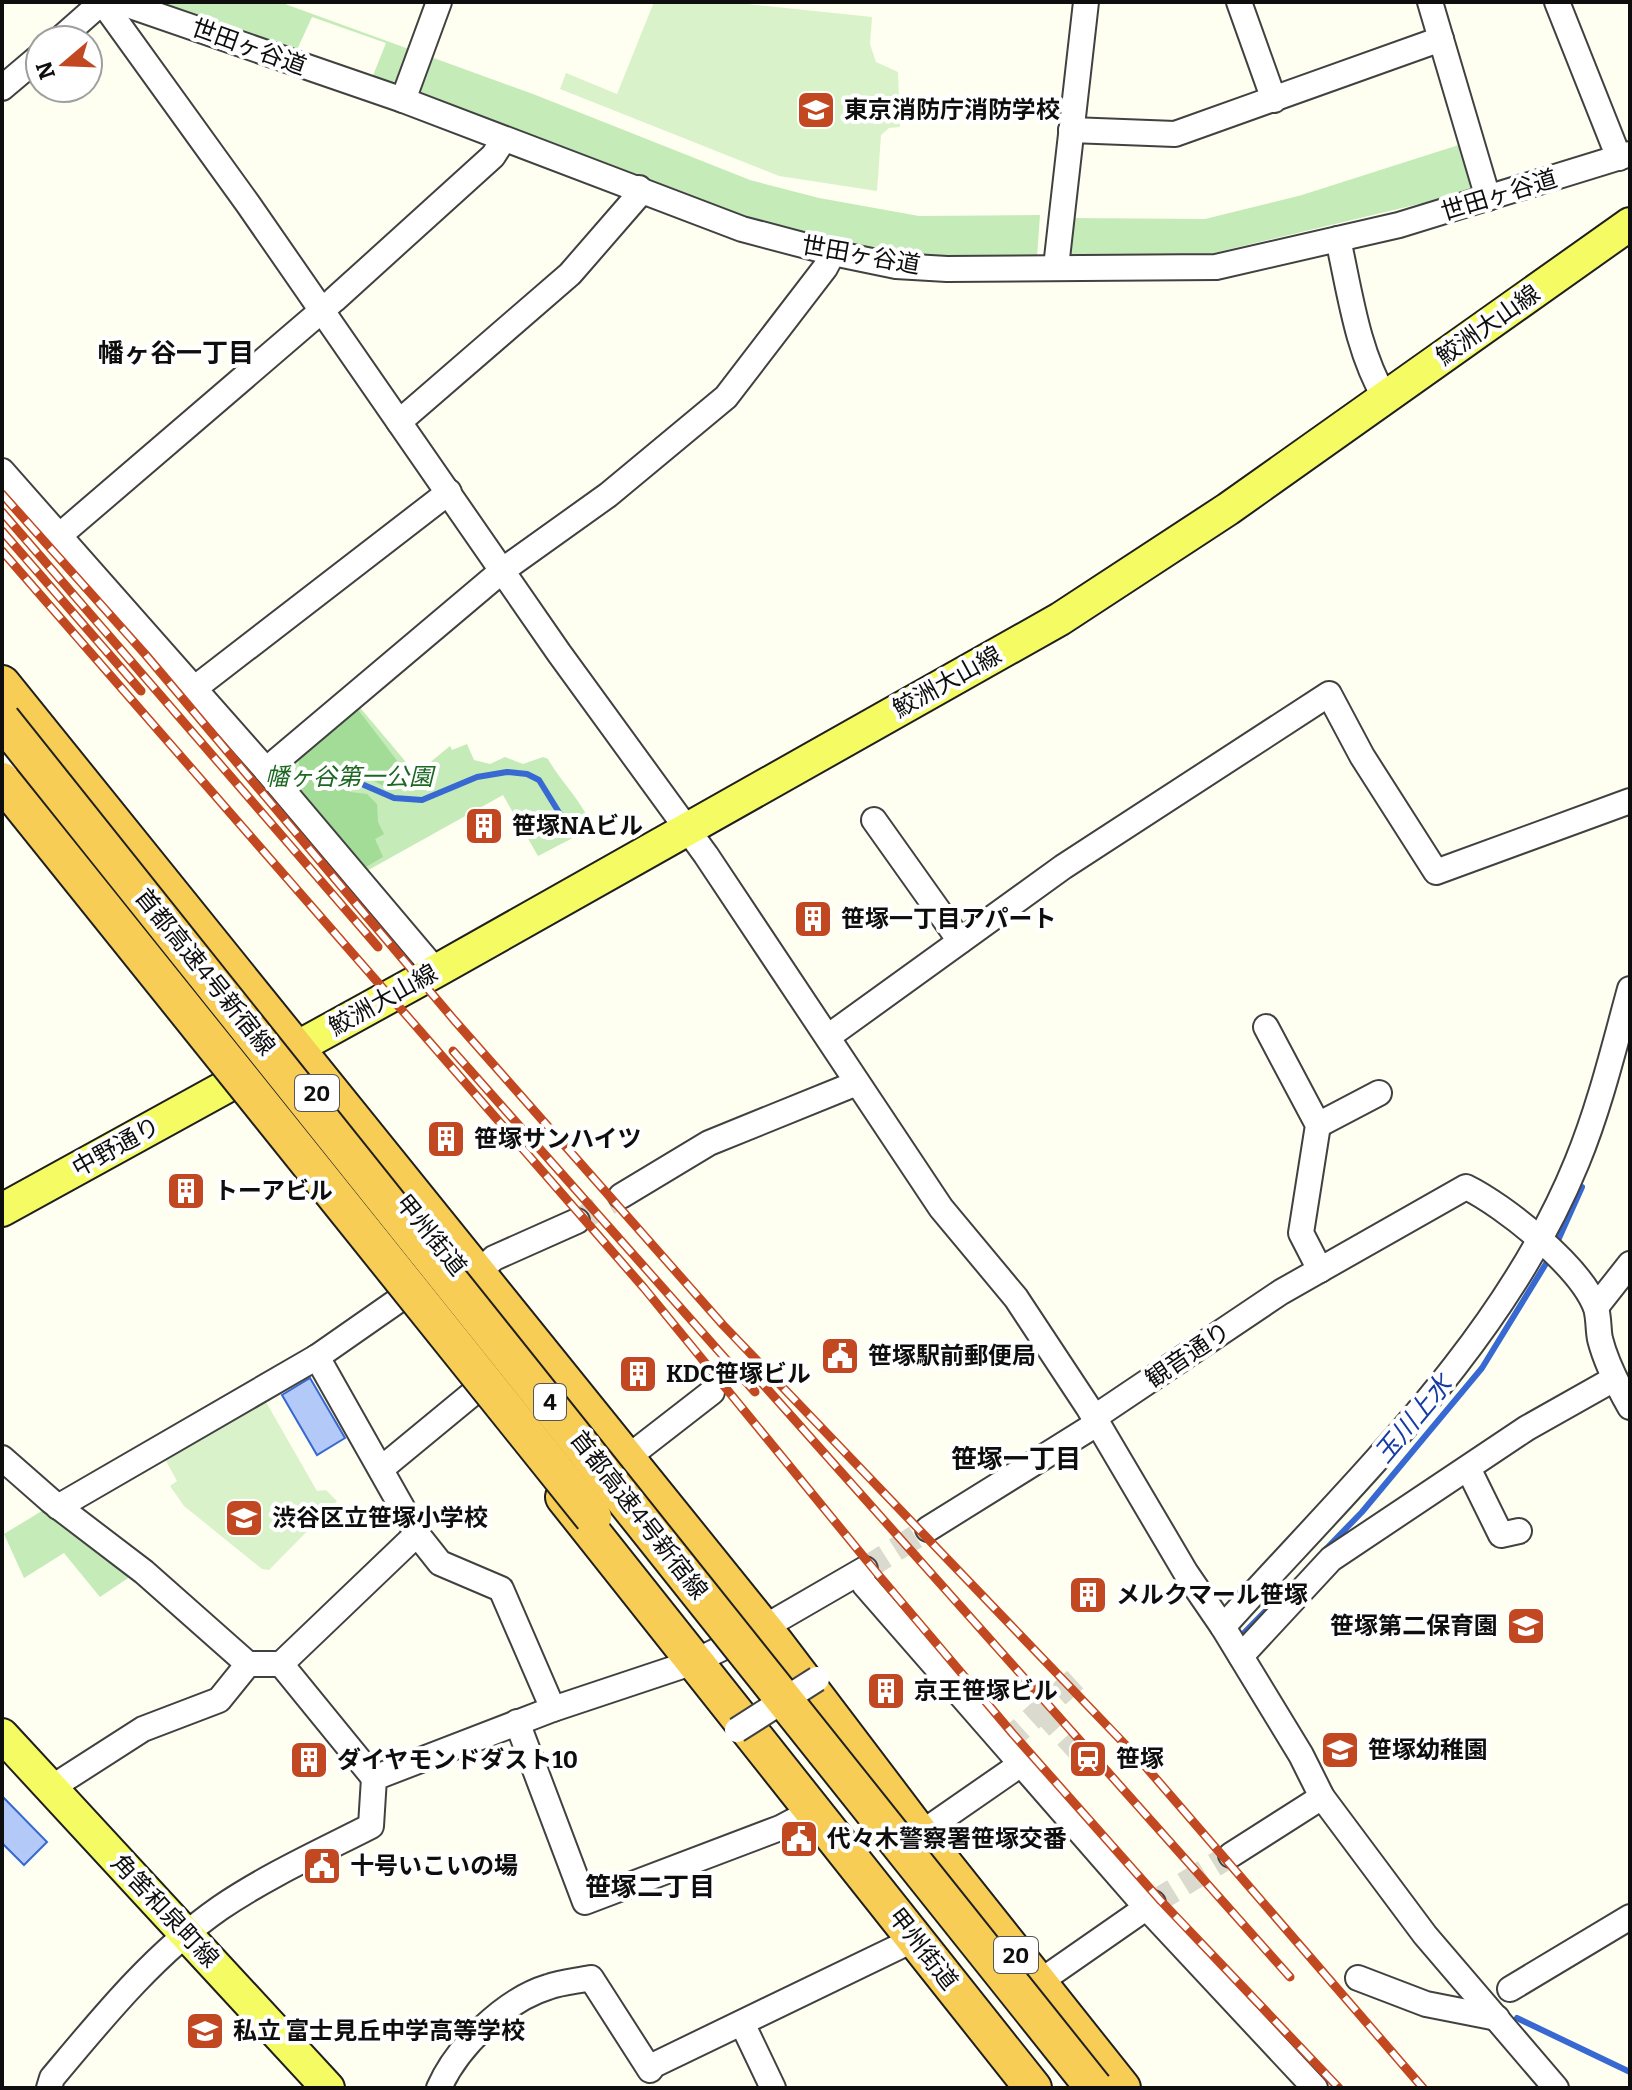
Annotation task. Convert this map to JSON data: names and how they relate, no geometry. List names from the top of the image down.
{
  "streets": {
    "highway": [
      "首都高速4号新宿線",
      "20",
      "甲州街道",
      "4"
    ],
    "main road": ["鮫洲大山線", "中野通り", "角筈和泉町線"],
    "street": ["世田ヶ谷道", "観音通り"]
  },
  "crossings": [
    ["鮫洲大山線", "20"],
    ["鮫洲大山線", "中野通り"],
    ["20", "中野通り"],
    ["20", "甲州街道"]
  ],
  "districts": ["幡ヶ谷一丁目", "笹塚一丁目", "笹塚二丁目"],
  "water": ["玉川上水"],
  "parks": ["幡ヶ谷第一公園"],
  "places": {
    "school or university": [
      "東京消防庁消防学校",
      "渋谷区立笹塚小学校",
      "笹塚第二保育園",
      "笹塚幼稚園",
      "私立 富士見丘中学高等学校"
    ],
    "building": [
      "笹塚NAビル",
      "笹塚一丁目アパート",
      "笹塚サンハイツ",
      "トーアビル",
      "KDC笹塚ビル",
      "メルクマール笹塚",
      "京王笹塚ビル",
      "ダイヤモンドダスト10"
    ],
    "public building": ["笹塚駅前郵便局", "代々木警察署笹塚交番", "十号いこいの場"],
    "station": ["笹塚"]
  },
  "north": "left"
}
